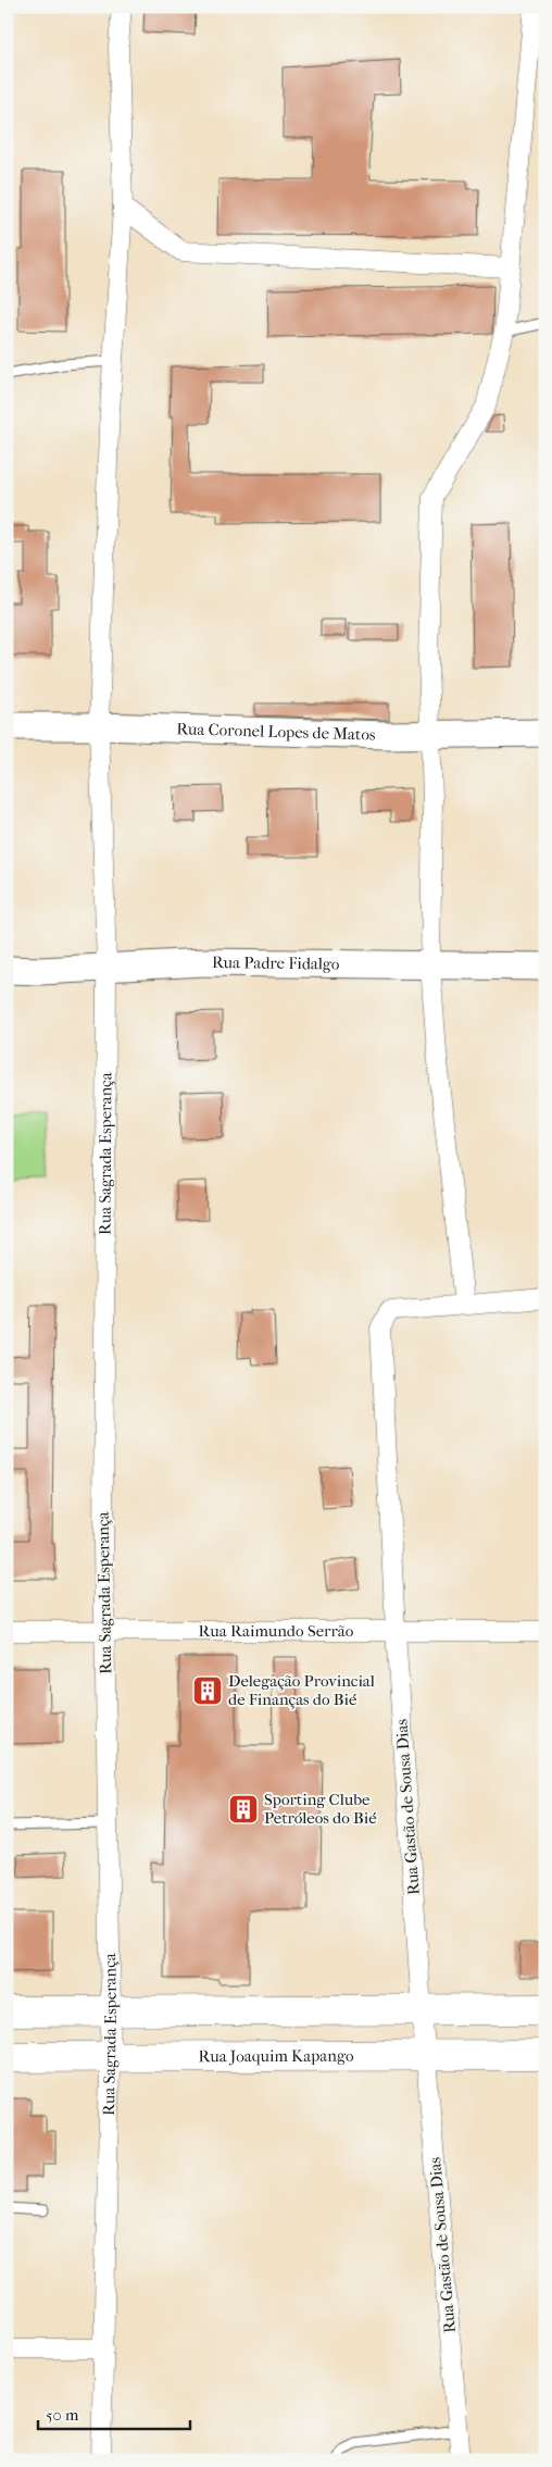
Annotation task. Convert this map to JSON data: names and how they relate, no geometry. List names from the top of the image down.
{
  "streets": {
    "main road": ["Rua Joaquim Kapango"],
    "street": [
      "Rua Coronel Lopes de Matos",
      "Rua Padre Fidalgo",
      "Rua Sagrada Esperança",
      "Rua Raimundo Serrão",
      "Rua Gastão de Sousa Dias"
    ]
  },
  "crossings": [
    ["Rua Coronel Lopes de Matos", "Rua Sagrada Esperança"],
    ["Rua Padre Fidalgo", "Rua Sagrada Esperança"],
    ["Rua Sagrada Esperança", "Rua Raimundo Serrão"],
    ["Rua Sagrada Esperança", "Rua Joaquim Kapango"],
    ["Rua Raimundo Serrão", "Rua Gastão de Sousa Dias"],
    ["Rua Gastão de Sousa Dias", "Rua Joaquim Kapango"]
  ],
  "places": {
    "building": ["Delegação Provincial de Finanças do Bié", "Sporting Clube Petróleos do Bié"]
  },
  "scale_bar": "50 m"
}
